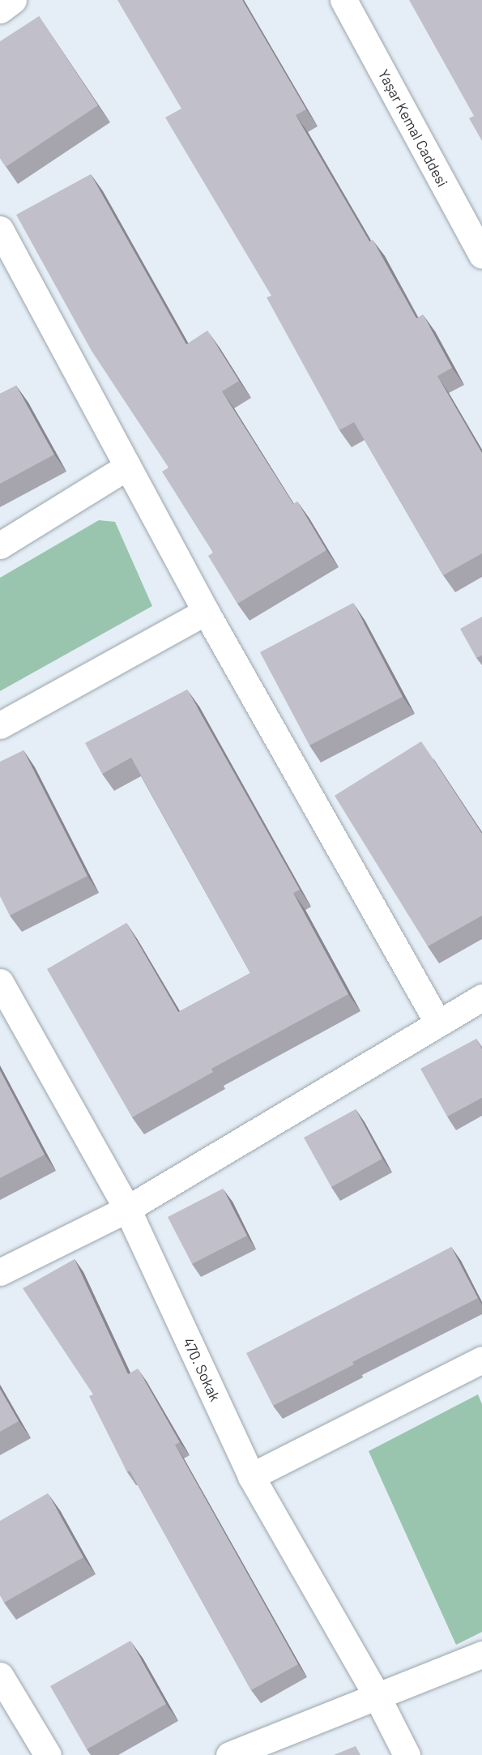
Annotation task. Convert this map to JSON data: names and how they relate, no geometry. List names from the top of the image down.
{
  "streets": {
    "street": ["Yaşar Kemal Caddesi", "470. Sokak"]
  }
}
